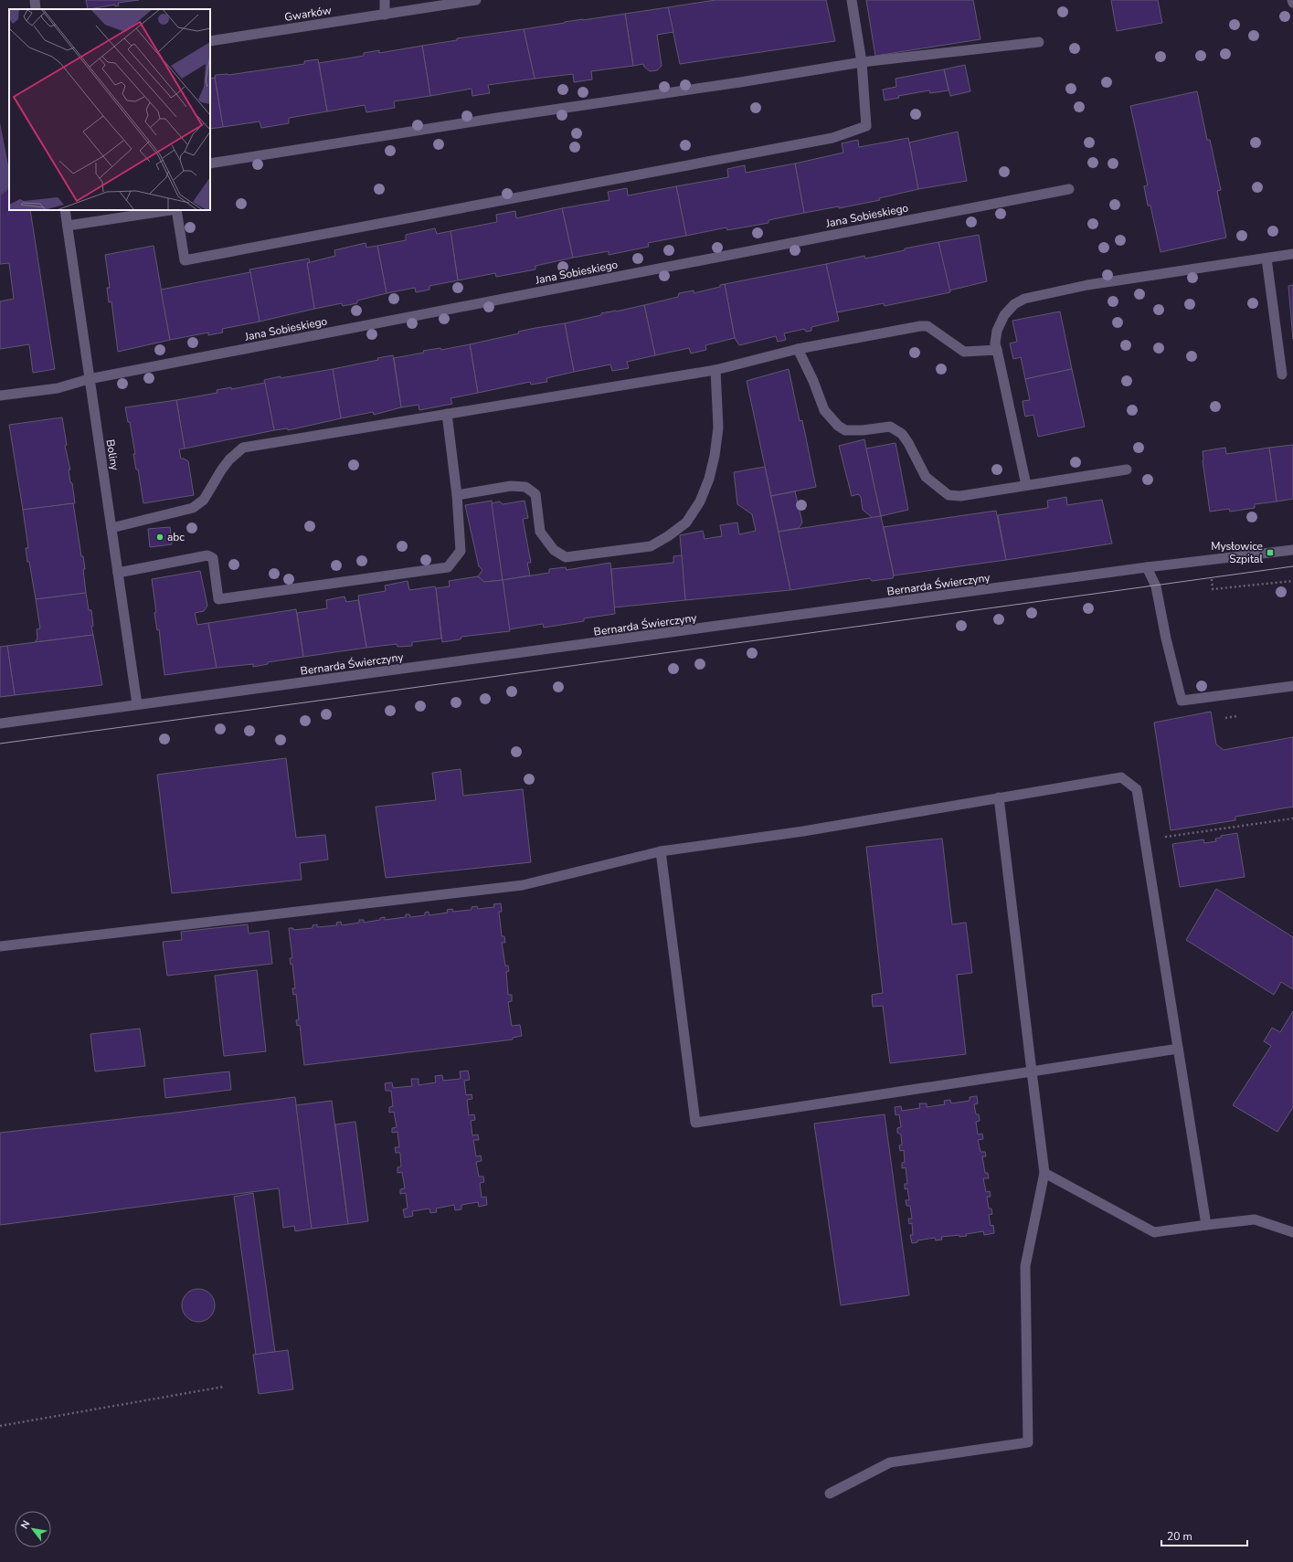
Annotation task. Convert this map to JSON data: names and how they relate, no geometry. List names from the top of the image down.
{
  "streets": {
    "street": [
      "Gwarków",
      "Jana Sobieskiego",
      "Boliny",
      "Bernarda Świerczyny"
    ]
  },
  "crossings": [
    ["Jana Sobieskiego", "Boliny"],
    ["Boliny", "Bernarda Świerczyny"]
  ],
  "places": {
    "other": ["abc"],
    "transit": ["Mysłowice Szpital"]
  },
  "scale_bar": "20 m",
  "north": "top left"
}
